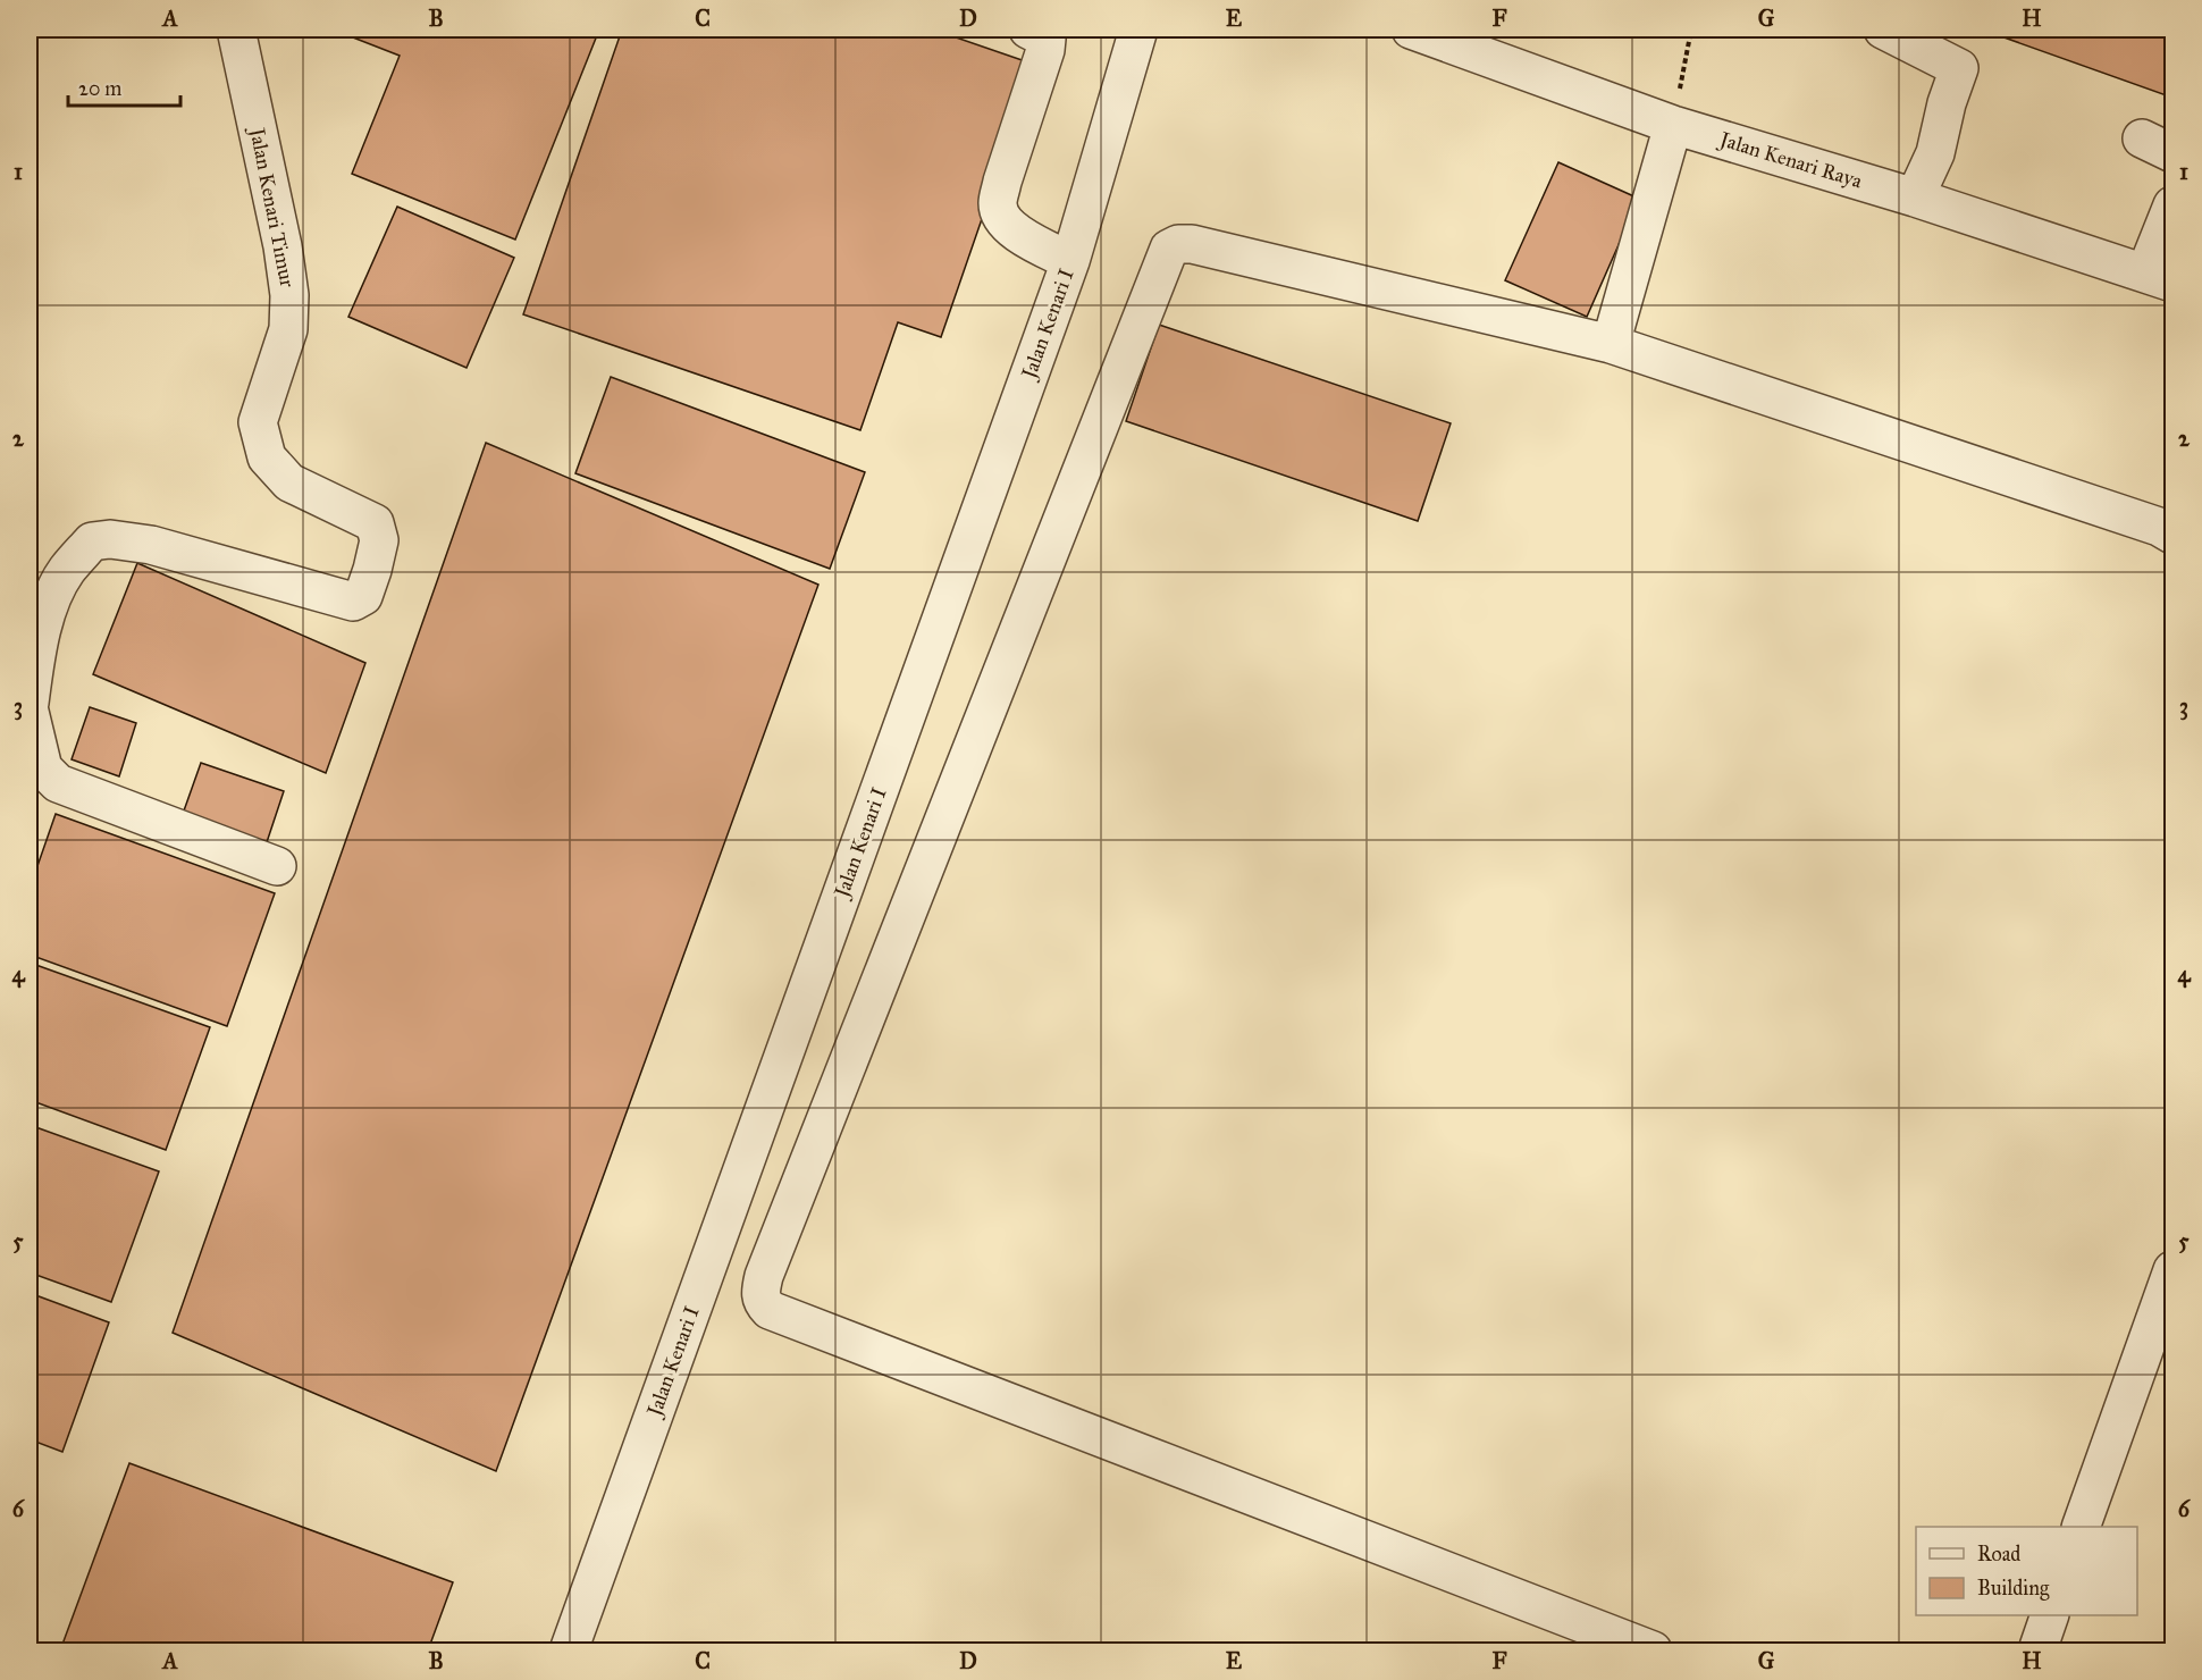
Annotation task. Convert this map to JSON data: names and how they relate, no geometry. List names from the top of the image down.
{
  "streets": {
    "street": ["Jalan Kenari Raya", "Jalan Kenari Timur", "Jalan Kenari I"]
  },
  "legend": ["Road", "Building"],
  "scale_bar": "20 m",
  "grid": {
    "columns": [
      "A",
      "B",
      "C",
      "D",
      "E",
      "F",
      "G",
      "H"
    ],
    "rows": [
      "1",
      "2",
      "3",
      "4",
      "5",
      "6"
    ]
  }
}
